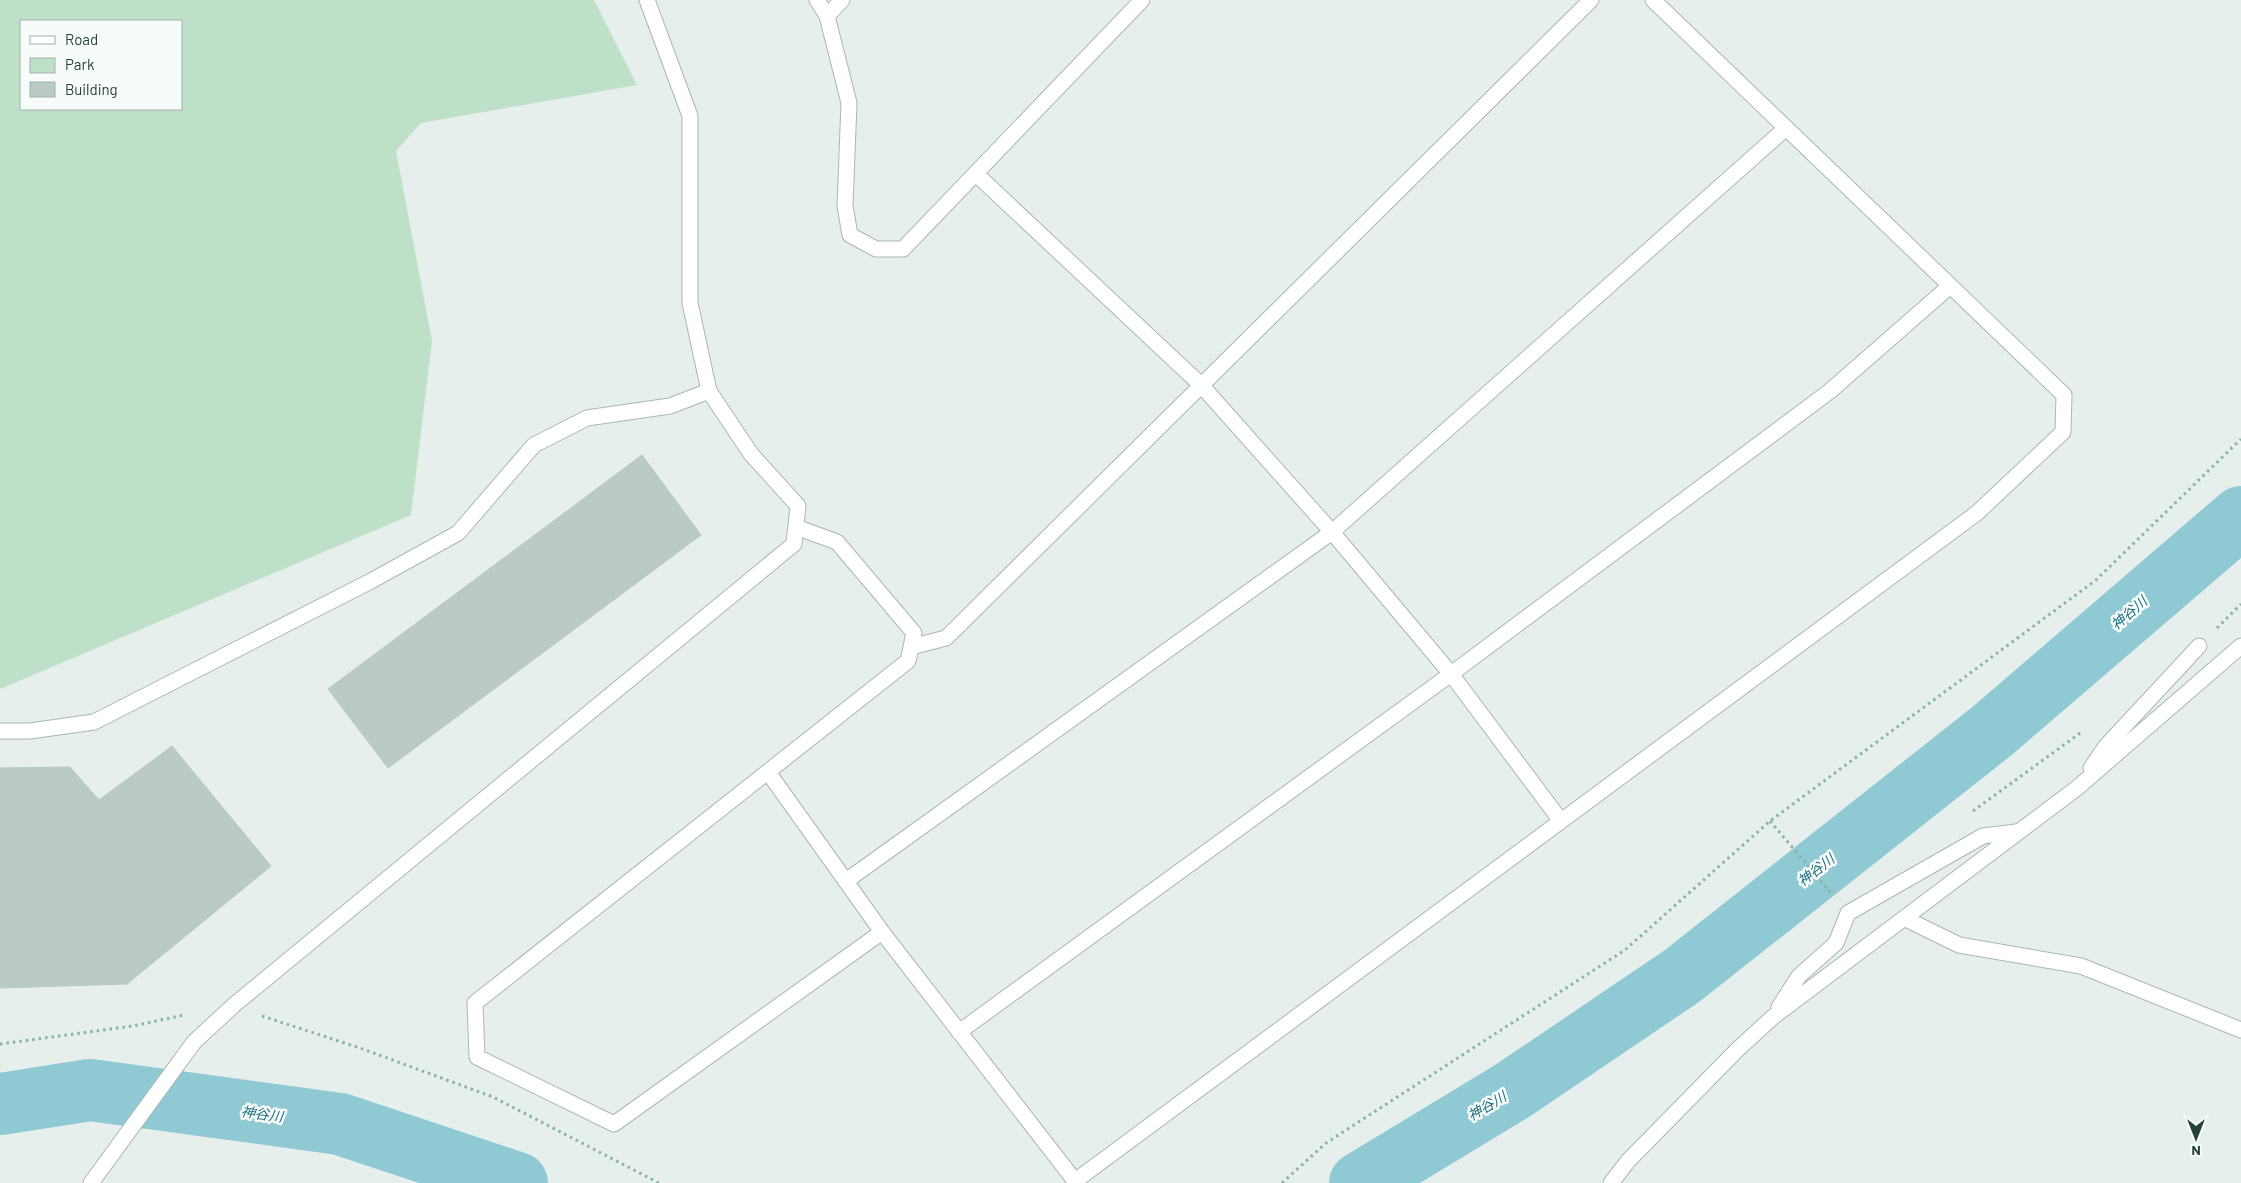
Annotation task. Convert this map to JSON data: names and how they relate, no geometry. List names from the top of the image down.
{
  "water": ["神谷川"],
  "legend": ["Road", "Park", "Building"],
  "north": "bottom"
}
